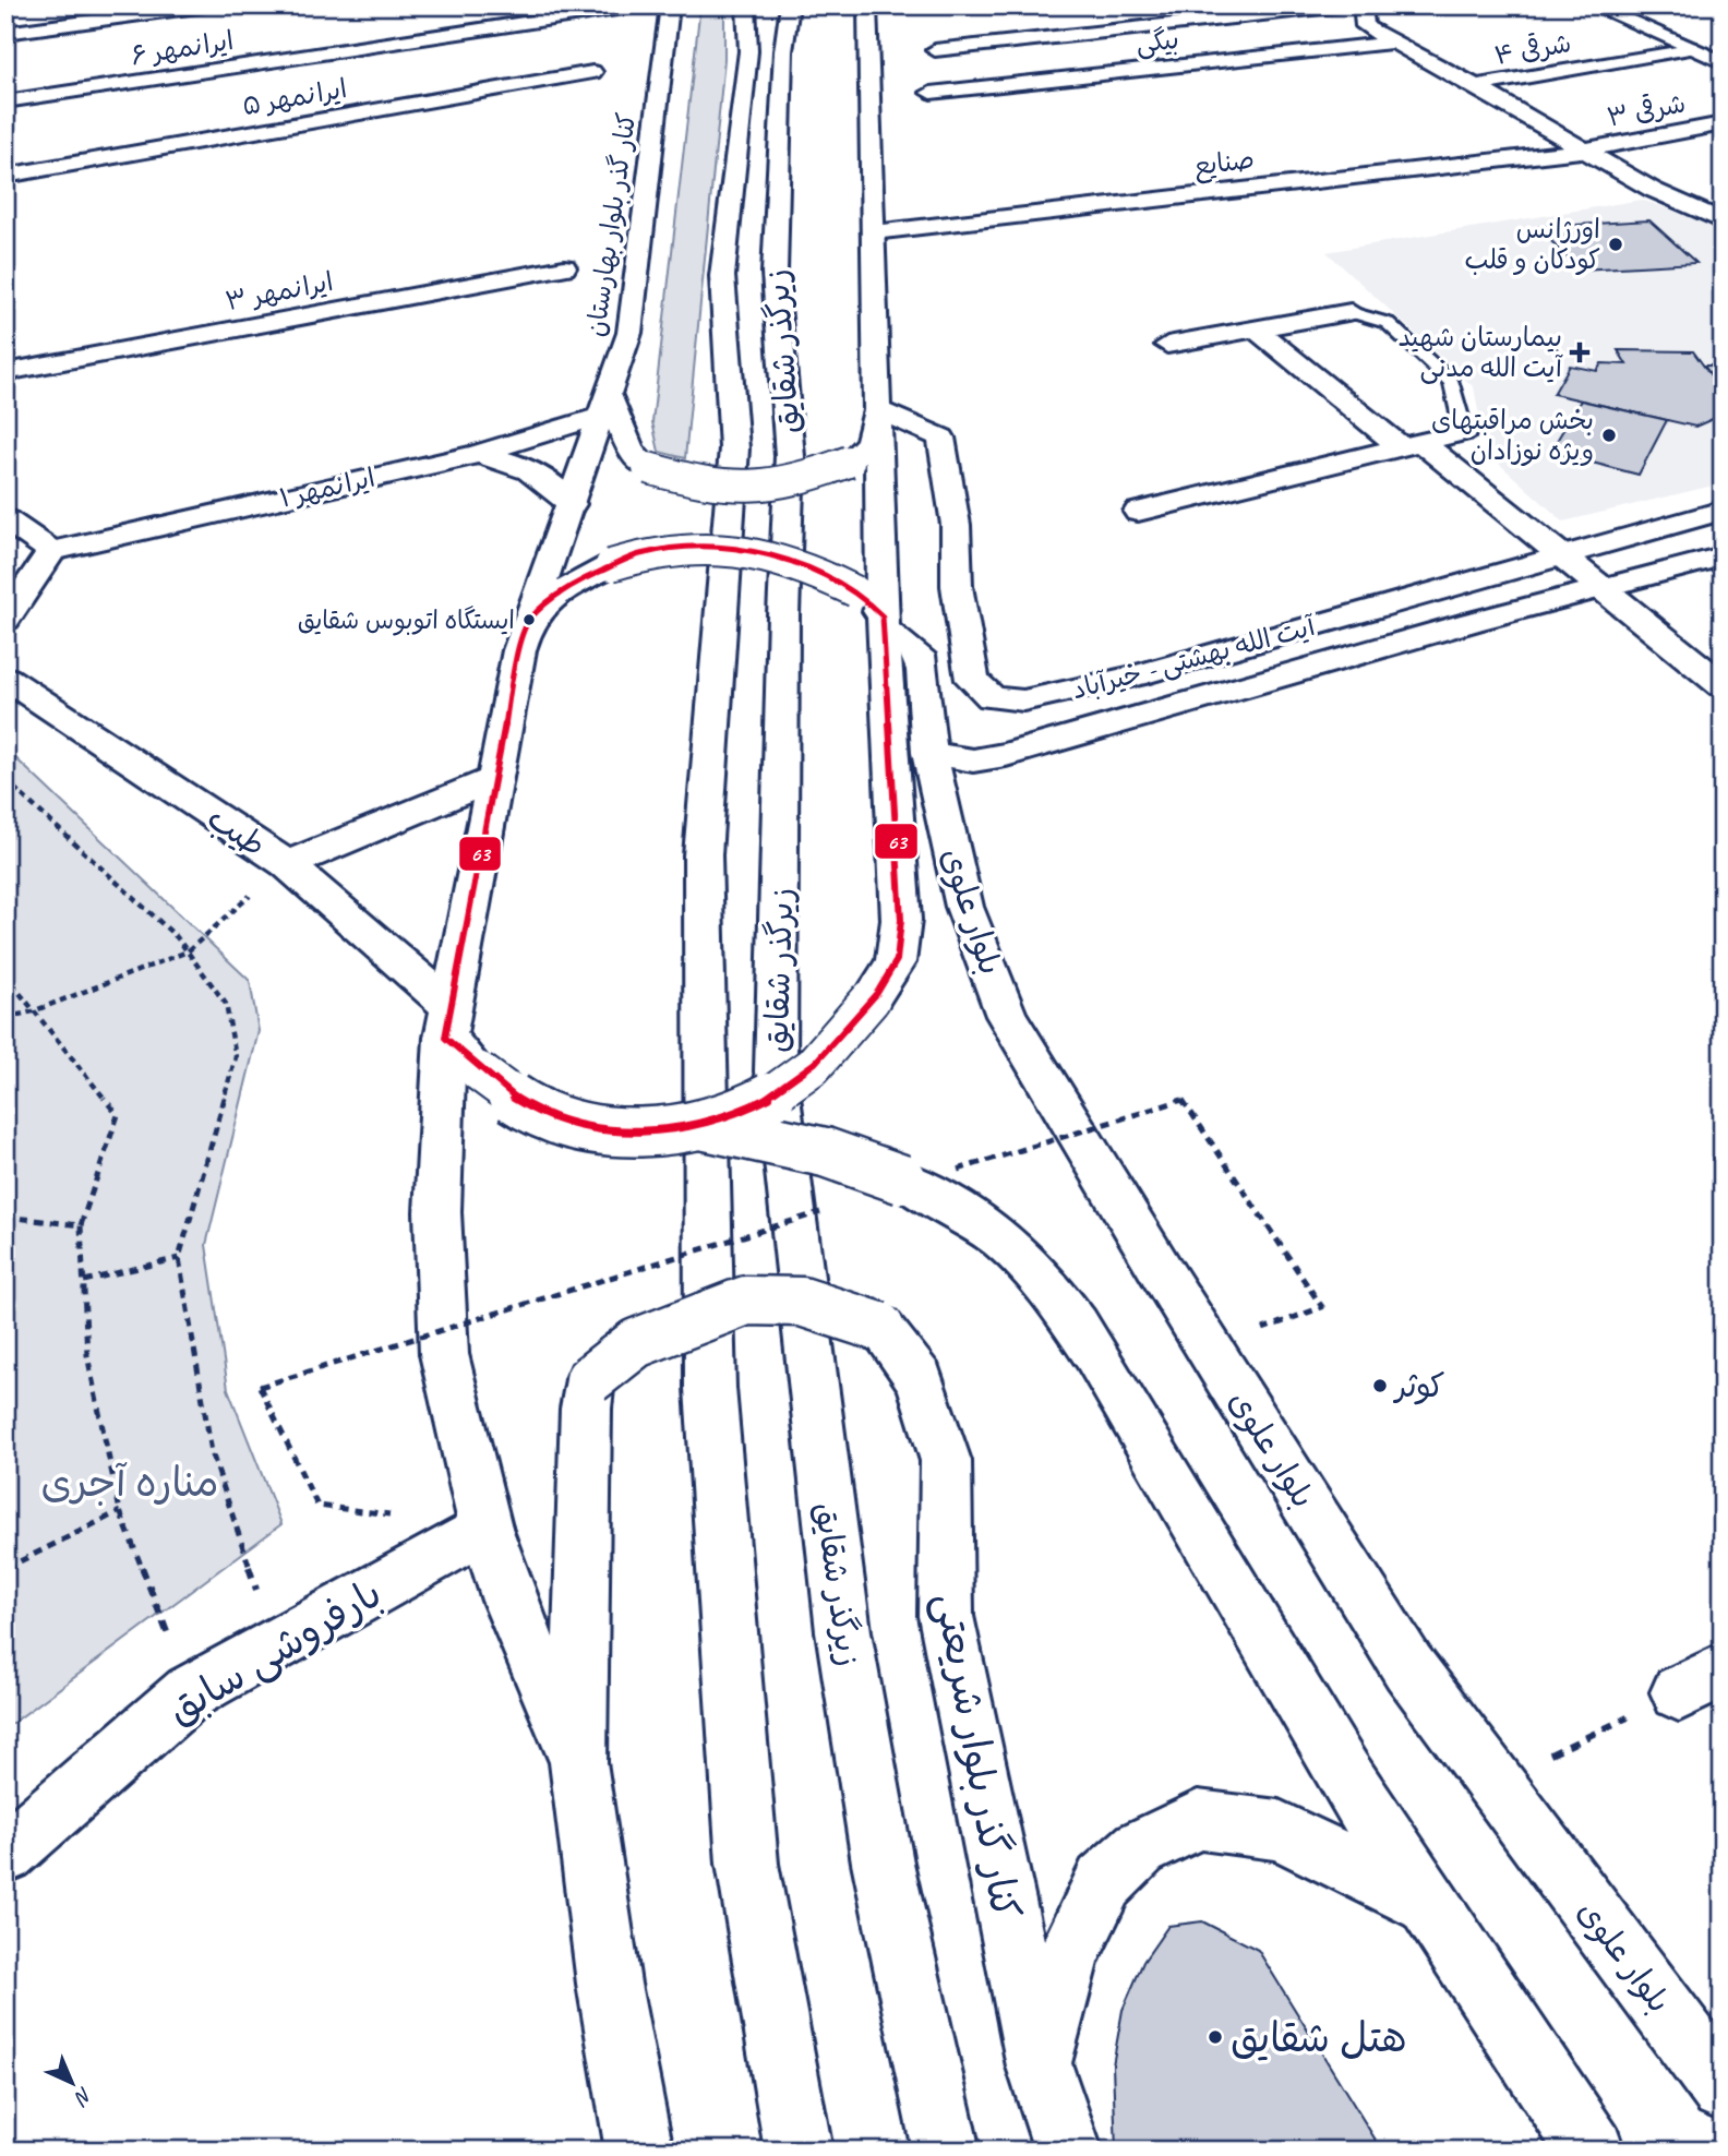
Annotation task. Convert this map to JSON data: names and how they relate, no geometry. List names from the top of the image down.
{
  "streets": {
    "main road": [
      "بیگی",
      "ایرانمهر ۶",
      "شرقی ۴",
      "ایرانمهر ۵",
      "شرقی ۳",
      "صنایع",
      "کنار گذر بلوار بهارستان",
      "ایرانمهر ۳",
      "زیرگذر شقایق",
      "ایرانمهر ۱",
      "آیت الله بهشتی - خیرآباد",
      "طیب",
      "بلوار علوی",
      "بارفروشی سابق",
      "کنار گذر بلوار شریعتی"
    ]
  },
  "crossings": [
    ["شرقی ۳", "صنایع"],
    ["کنار گذر بلوار بهارستان", "ایرانمهر ۱"],
    ["کنار گذر بلوار بهارستان", "طیب"],
    ["کنار گذر بلوار بهارستان", "بلوار علوی"],
    ["کنار گذر بلوار بهارستان", "بارفروشی سابق"],
    ["زیرگذر شقایق", "کنار گذر بلوار شریعتی"],
    ["آیت الله بهشتی - خیرآباد", "بلوار علوی"]
  ],
  "parks": ["مناره آجری"],
  "places": {
    "other": [
      "اورژانس کودکان و قلب",
      "بخش مراقبتهای ویژه نوزادان",
      "ایستگاه اتوبوس شقایق",
      "کوثر",
      "هتل شقایق"
    ],
    "health": ["بیمارستان شهید آیت الله مدنی"]
  },
  "lines": ["transit line 63"],
  "north": "bottom right"
}
